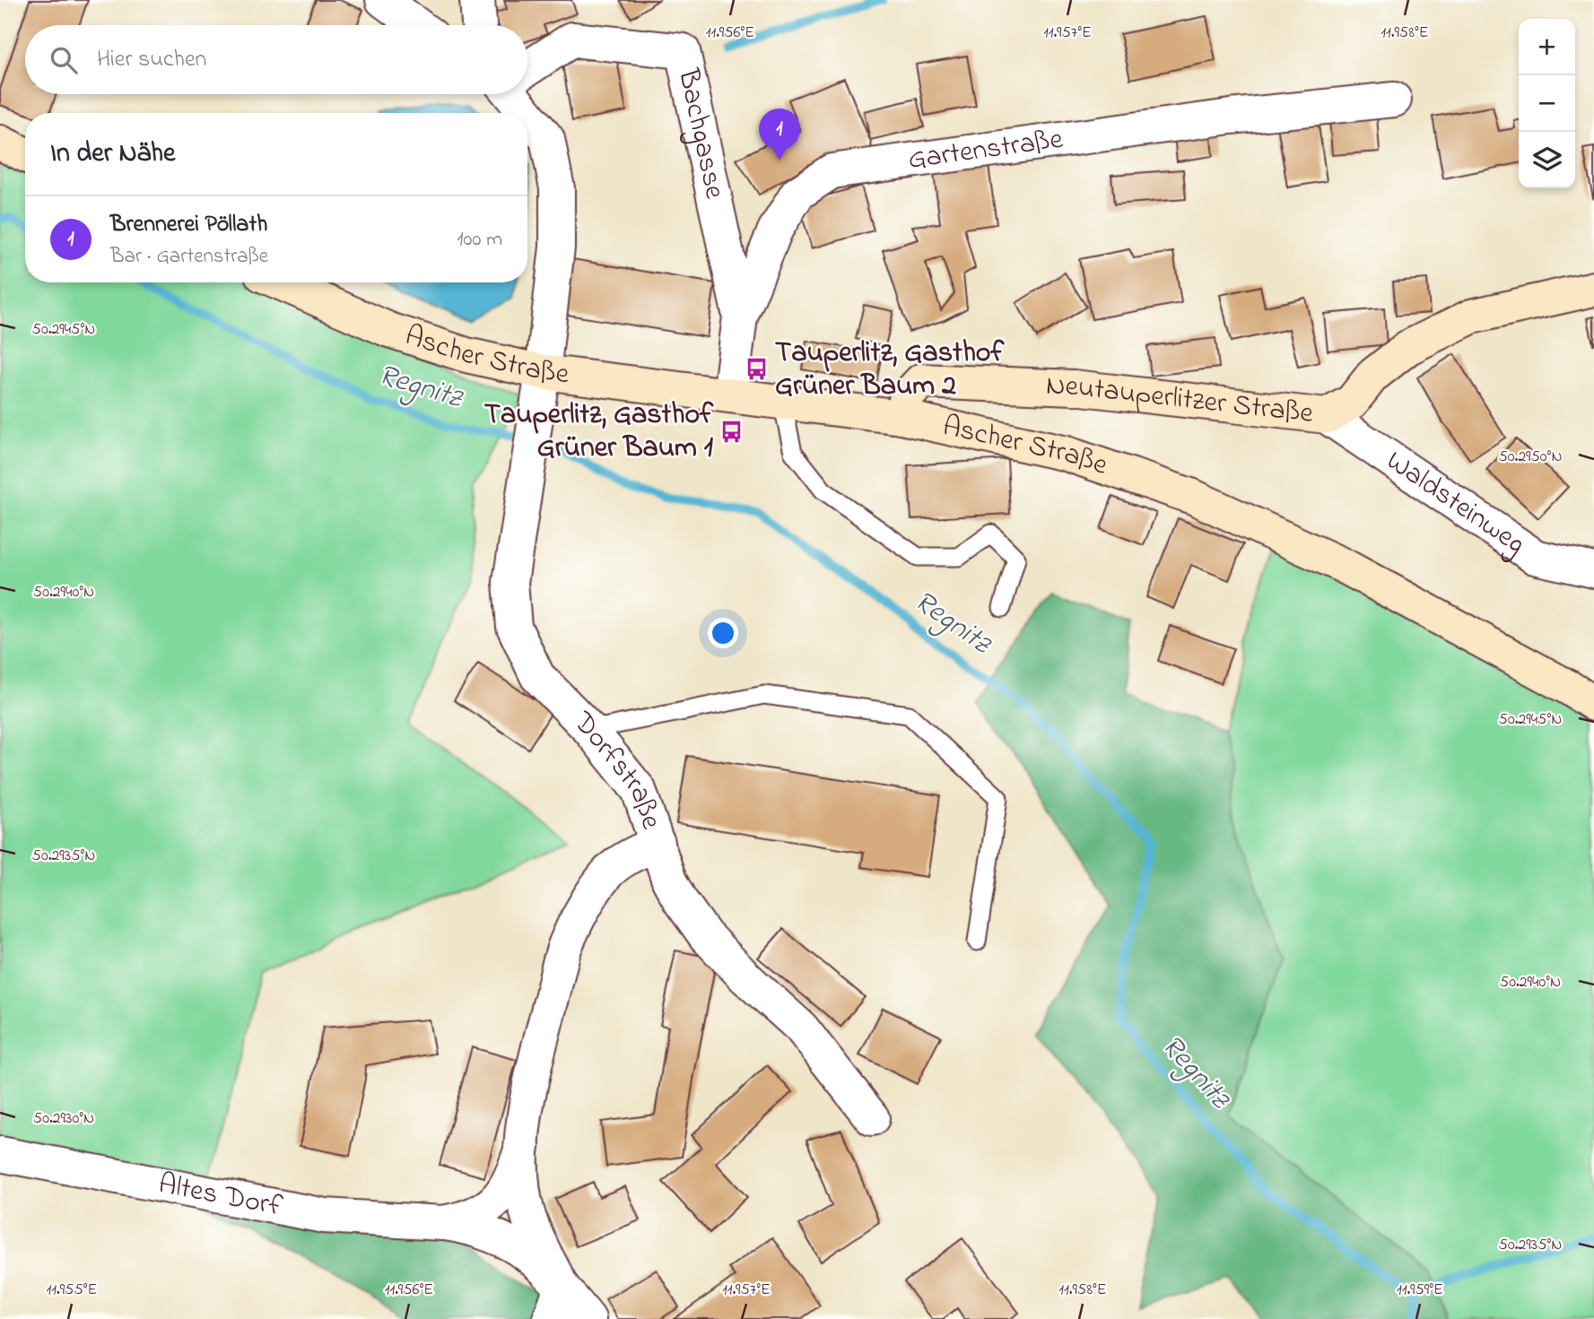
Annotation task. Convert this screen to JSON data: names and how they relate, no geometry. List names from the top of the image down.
{
  "streets": {
    "street": [
      "Bachgasse",
      "Gartenstraße",
      "Ascher Straße",
      "Neutauperlitzer Straße",
      "Waldsteinweg",
      "Dorfstraße",
      "Altes Dorf"
    ]
  },
  "crossings": [
    ["Bachgasse", "Gartenstraße"],
    ["Bachgasse", "Ascher Straße"],
    ["Bachgasse", "Dorfstraße"],
    ["Gartenstraße", "Ascher Straße"],
    ["Ascher Straße", "Neutauperlitzer Straße"],
    ["Ascher Straße", "Dorfstraße"],
    ["Neutauperlitzer Straße", "Waldsteinweg"],
    ["Dorfstraße", "Altes Dorf"]
  ],
  "water": ["Regnitz"],
  "places": {
    "bus stop": ["Tauperlitz, Gasthof Grüner Baum 2", "Tauperlitz, Gasthof Grüner Baum 1"]
  },
  "page": {
    "map_buttons": ["+", "−"],
    "search": "Hier suchen",
    "pins": "1",
    "heading": "In der Nähe",
    "list": [
      {
        "mark": "1",
        "name": "Brennerei Pöllath",
        "note": "Bar · Gartenstraße",
        "value": "100 m"
      }
    ]
  },
  "coordinates": [
    "11.956°E",
    "11.957°E",
    "11.958°E",
    "50.2945°N",
    "50.2950°N",
    "50.2940°N",
    "50.2935°N",
    "50.2930°N",
    "11.955°E",
    "11.959°E"
  ]
}
